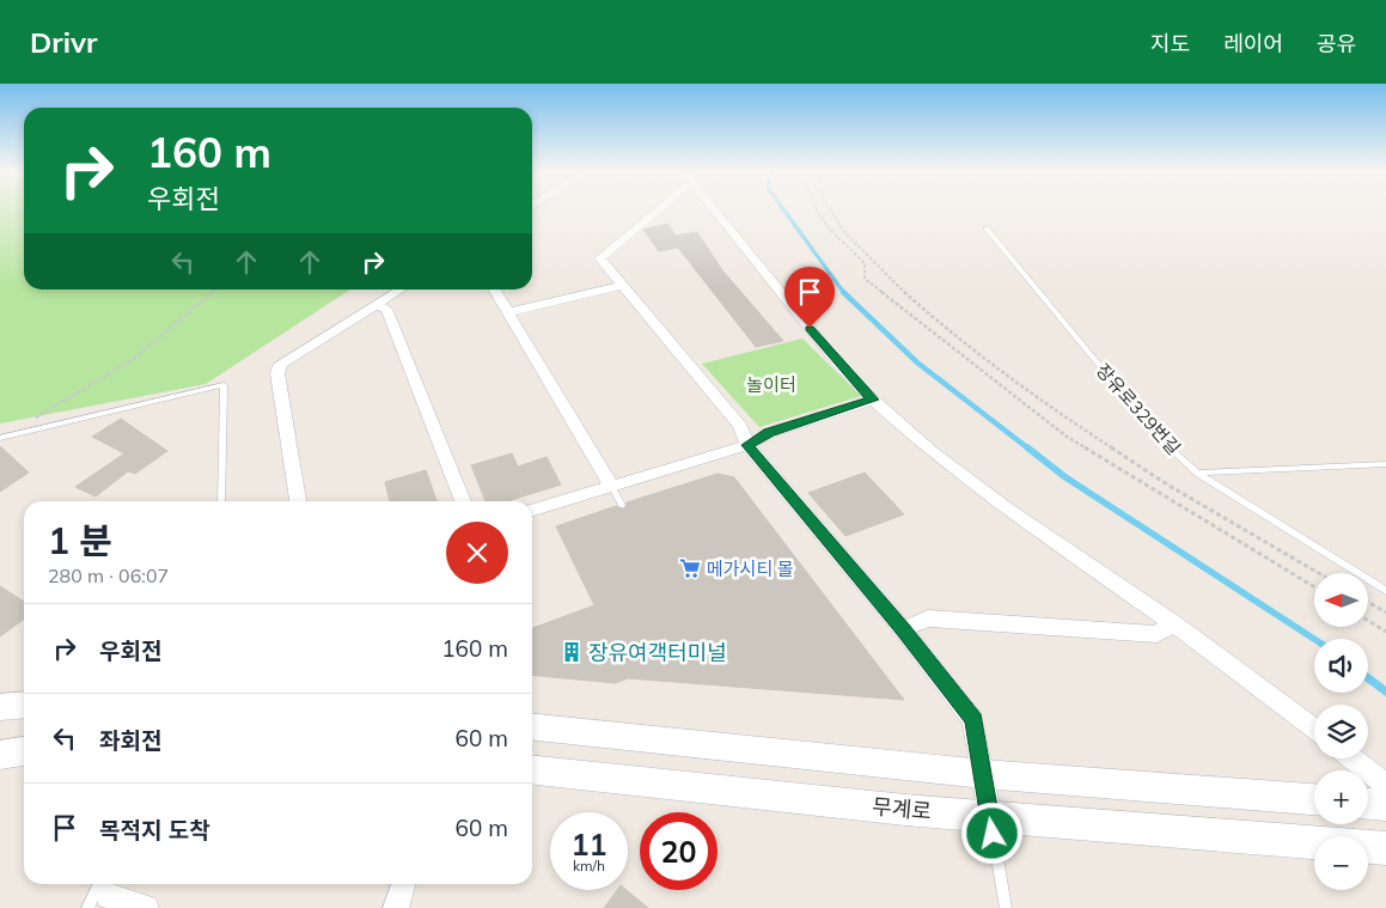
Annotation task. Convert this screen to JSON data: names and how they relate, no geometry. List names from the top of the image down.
{
  "streets": {
    "main road": ["무계로"],
    "lane": ["장유로329번길"]
  },
  "parks": ["놀이터"],
  "places": {
    "supermarket": ["메가시티 몰"],
    "building": ["장유여객터미널"]
  },
  "north": "left",
  "page": {
    "header": "Drivr",
    "nav": ["지도", "레이어", "공유"],
    "turn": ["160 m", "우회전"],
    "heading": ["1 분", "280 m · 06:07"],
    "map_buttons": ["+", "−"],
    "list": [
      {
        "name": "우회전",
        "value": "160 m"
      },
      {
        "name": "좌회전",
        "value": "60 m"
      },
      {
        "name": "목적지 도착",
        "value": "60 m"
      }
    ],
    "speed": "11 km/h",
    "limit": "20"
  }
}
